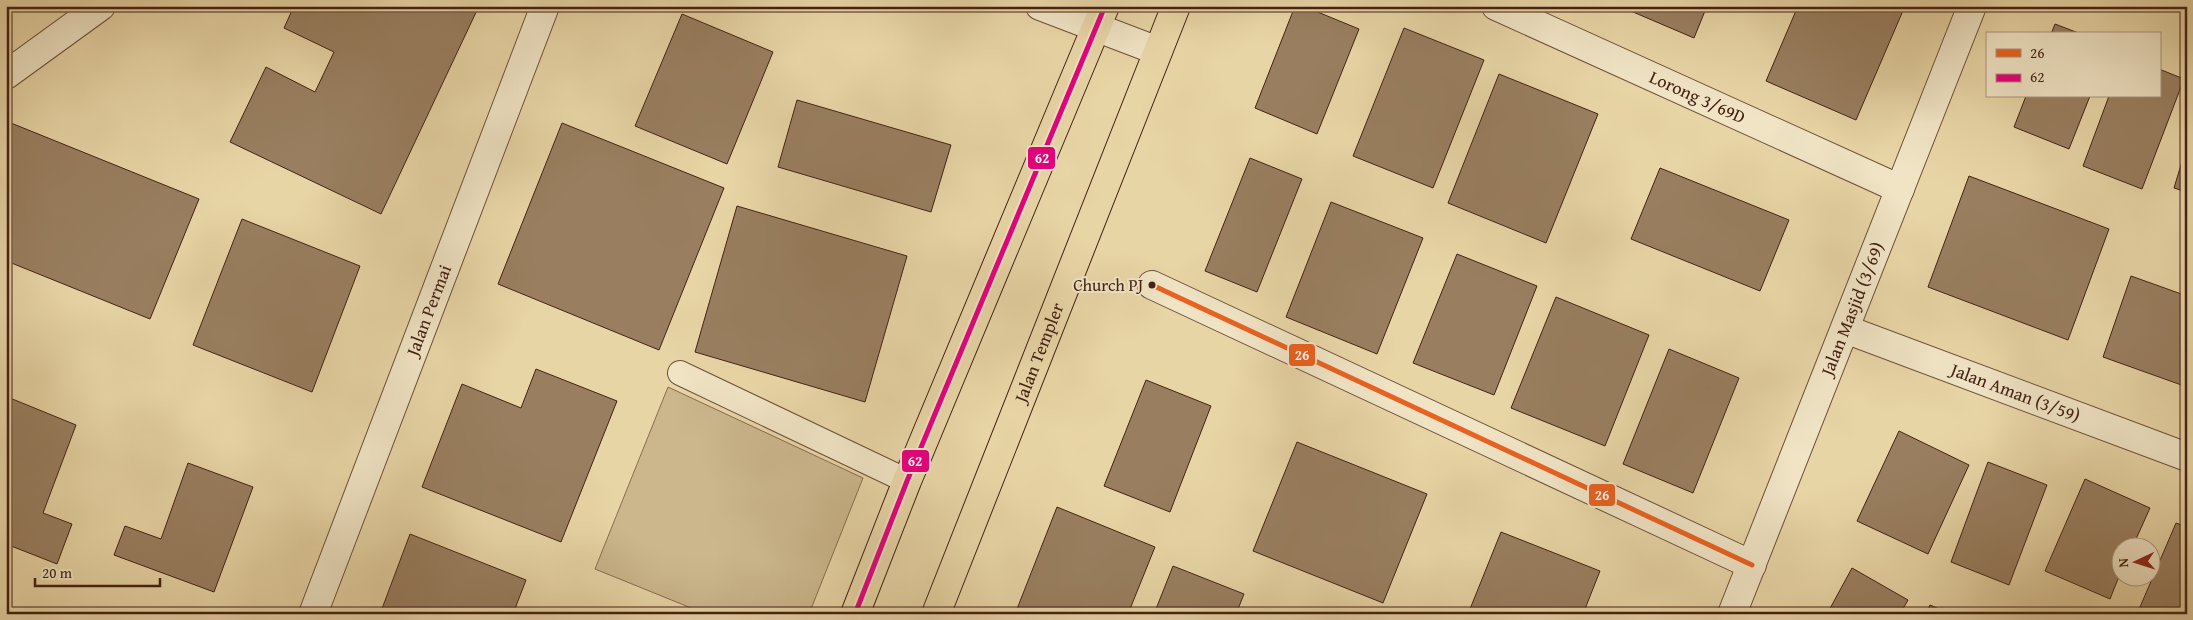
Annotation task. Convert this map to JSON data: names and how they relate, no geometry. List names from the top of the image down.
{
  "streets": {
    "main road": ["Jalan Templer"],
    "street": [
      "Lorong 3/69D",
      "Jalan Permai",
      "Jalan Masjid (3/69)",
      "Jalan Aman (3/59)"
    ]
  },
  "crossings": [
    ["Lorong 3/69D", "Jalan Masjid (3/69)"],
    ["Jalan Masjid (3/69)", "Jalan Aman (3/59)"]
  ],
  "places": ["Church PJ"],
  "lines": ["transit line 62", "transit line 26"],
  "legend": ["26", "62"],
  "scale_bar": "20 m",
  "north": "left"
}
